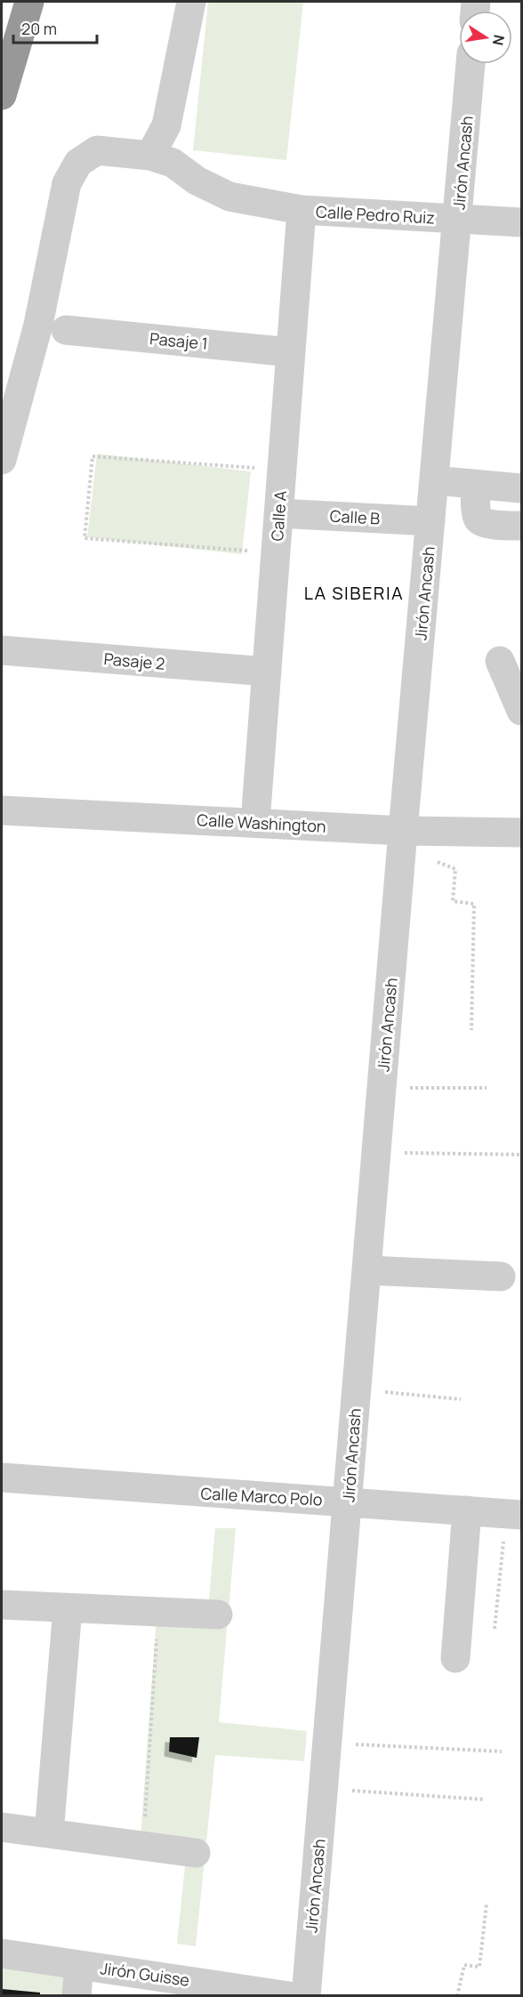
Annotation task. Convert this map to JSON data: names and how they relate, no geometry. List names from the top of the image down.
{
  "streets": {
    "street": [
      "Jirón Ancash",
      "Calle Pedro Ruiz",
      "Pasaje 1",
      "Calle A",
      "Calle B",
      "Pasaje 2",
      "Calle Washington",
      "Calle Marco Polo",
      "Jirón Guisse"
    ]
  },
  "crossings": [
    ["Jirón Ancash", "Calle Pedro Ruiz"],
    ["Jirón Ancash", "Calle B"],
    ["Jirón Ancash", "Calle Washington"],
    ["Jirón Ancash", "Calle Marco Polo"],
    ["Calle Pedro Ruiz", "Calle A"],
    ["Pasaje 1", "Calle A"],
    ["Calle A", "Calle B"],
    ["Calle A", "Pasaje 2"],
    ["Calle A", "Calle Washington"]
  ],
  "districts": ["LA SIBERIA"],
  "scale_bar": "20 m",
  "north": "right"
}
